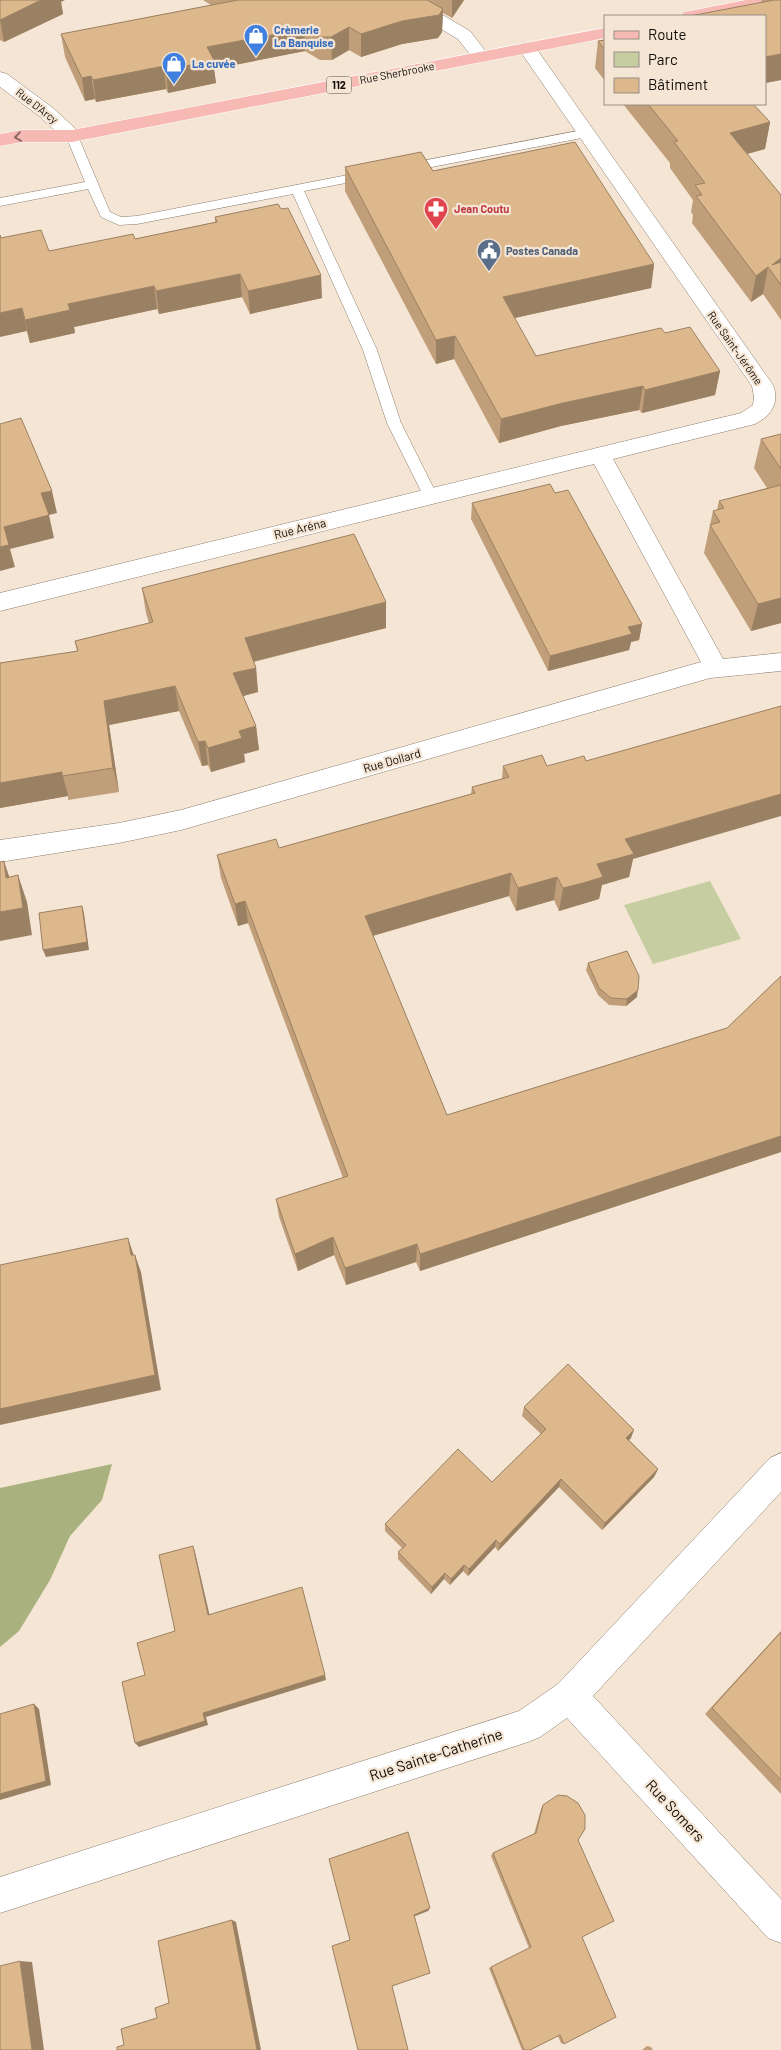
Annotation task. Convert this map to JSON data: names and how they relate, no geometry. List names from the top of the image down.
{
  "streets": {
    "main road": ["Rue Sherbrooke", "112"],
    "street": [
      "Rue D'Arcy",
      "Rue Saint-Jérôme",
      "Rue Aréna",
      "Rue Dollard",
      "Rue Sainte-Catherine",
      "Rue Somers"
    ]
  },
  "crossings": [
    ["Rue Sherbrooke", "Rue D'Arcy"],
    ["Rue Sherbrooke", "Rue Saint-Jérôme"],
    ["Rue Saint-Jérôme", "Rue Aréna"],
    ["Rue Sainte-Catherine", "Rue Somers"]
  ],
  "places": {
    "shop": ["Crèmerie La Banquise", "La cuvée"],
    "pharmacy": ["Jean Coutu"],
    "public building": ["Postes Canada"]
  },
  "legend": ["Route", "Parc", "Bâtiment"]
}
